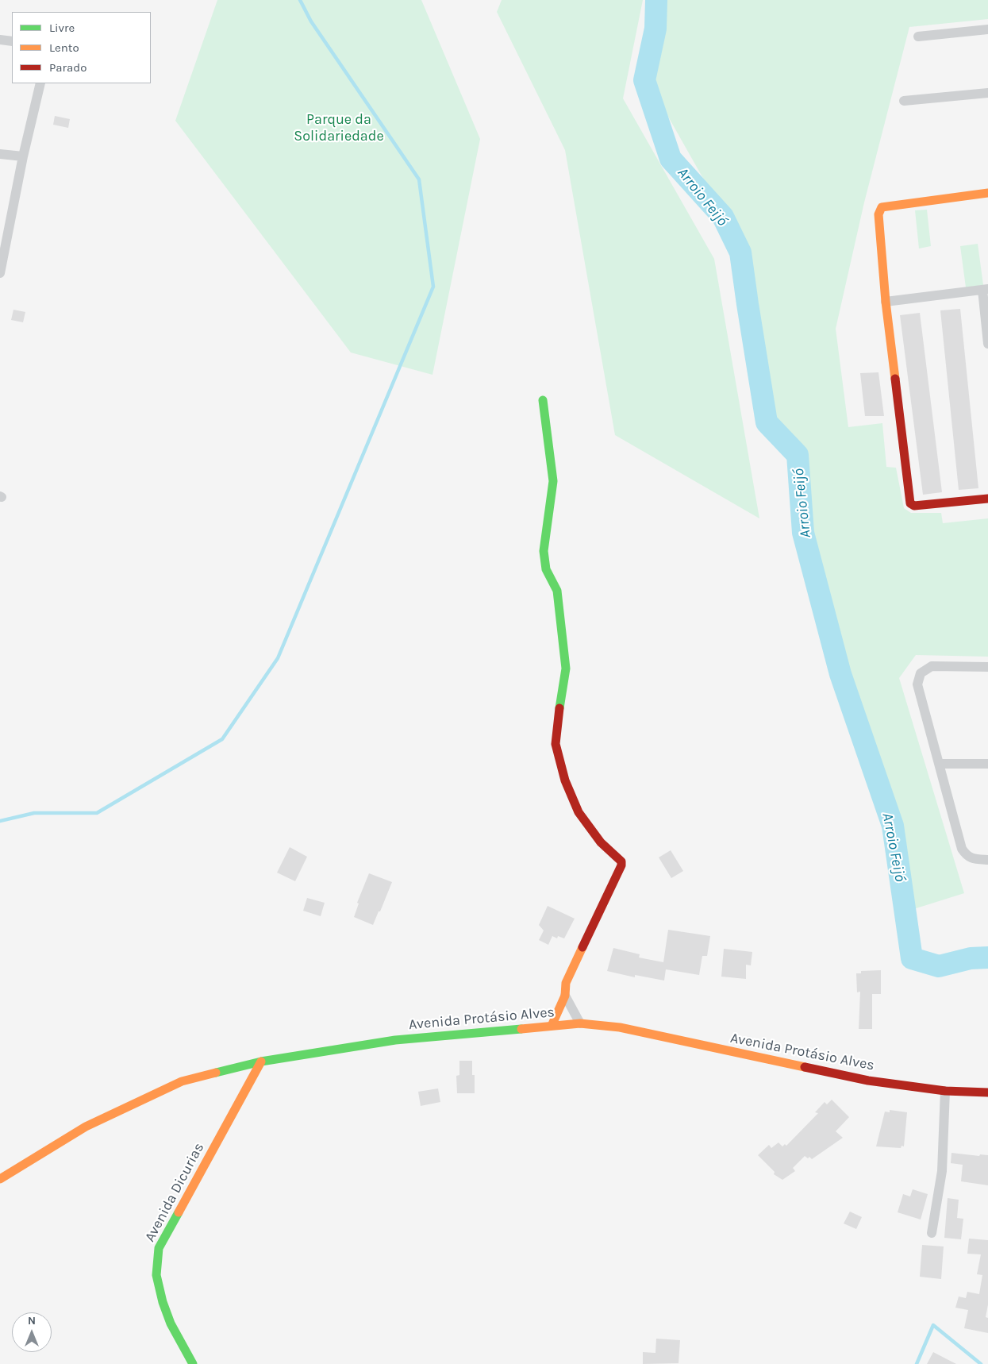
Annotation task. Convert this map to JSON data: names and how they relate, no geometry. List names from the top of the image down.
{
  "streets": {
    "street": ["Avenida Protásio Alves", "Avenida Dicurias"]
  },
  "crossings": [
    ["Avenida Protásio Alves", "Avenida Dicurias"]
  ],
  "water": ["Arroio Feijó"],
  "parks": ["Parque da Solidariedade"],
  "legend": ["Livre", "Lento", "Parado"],
  "north": "top"
}
